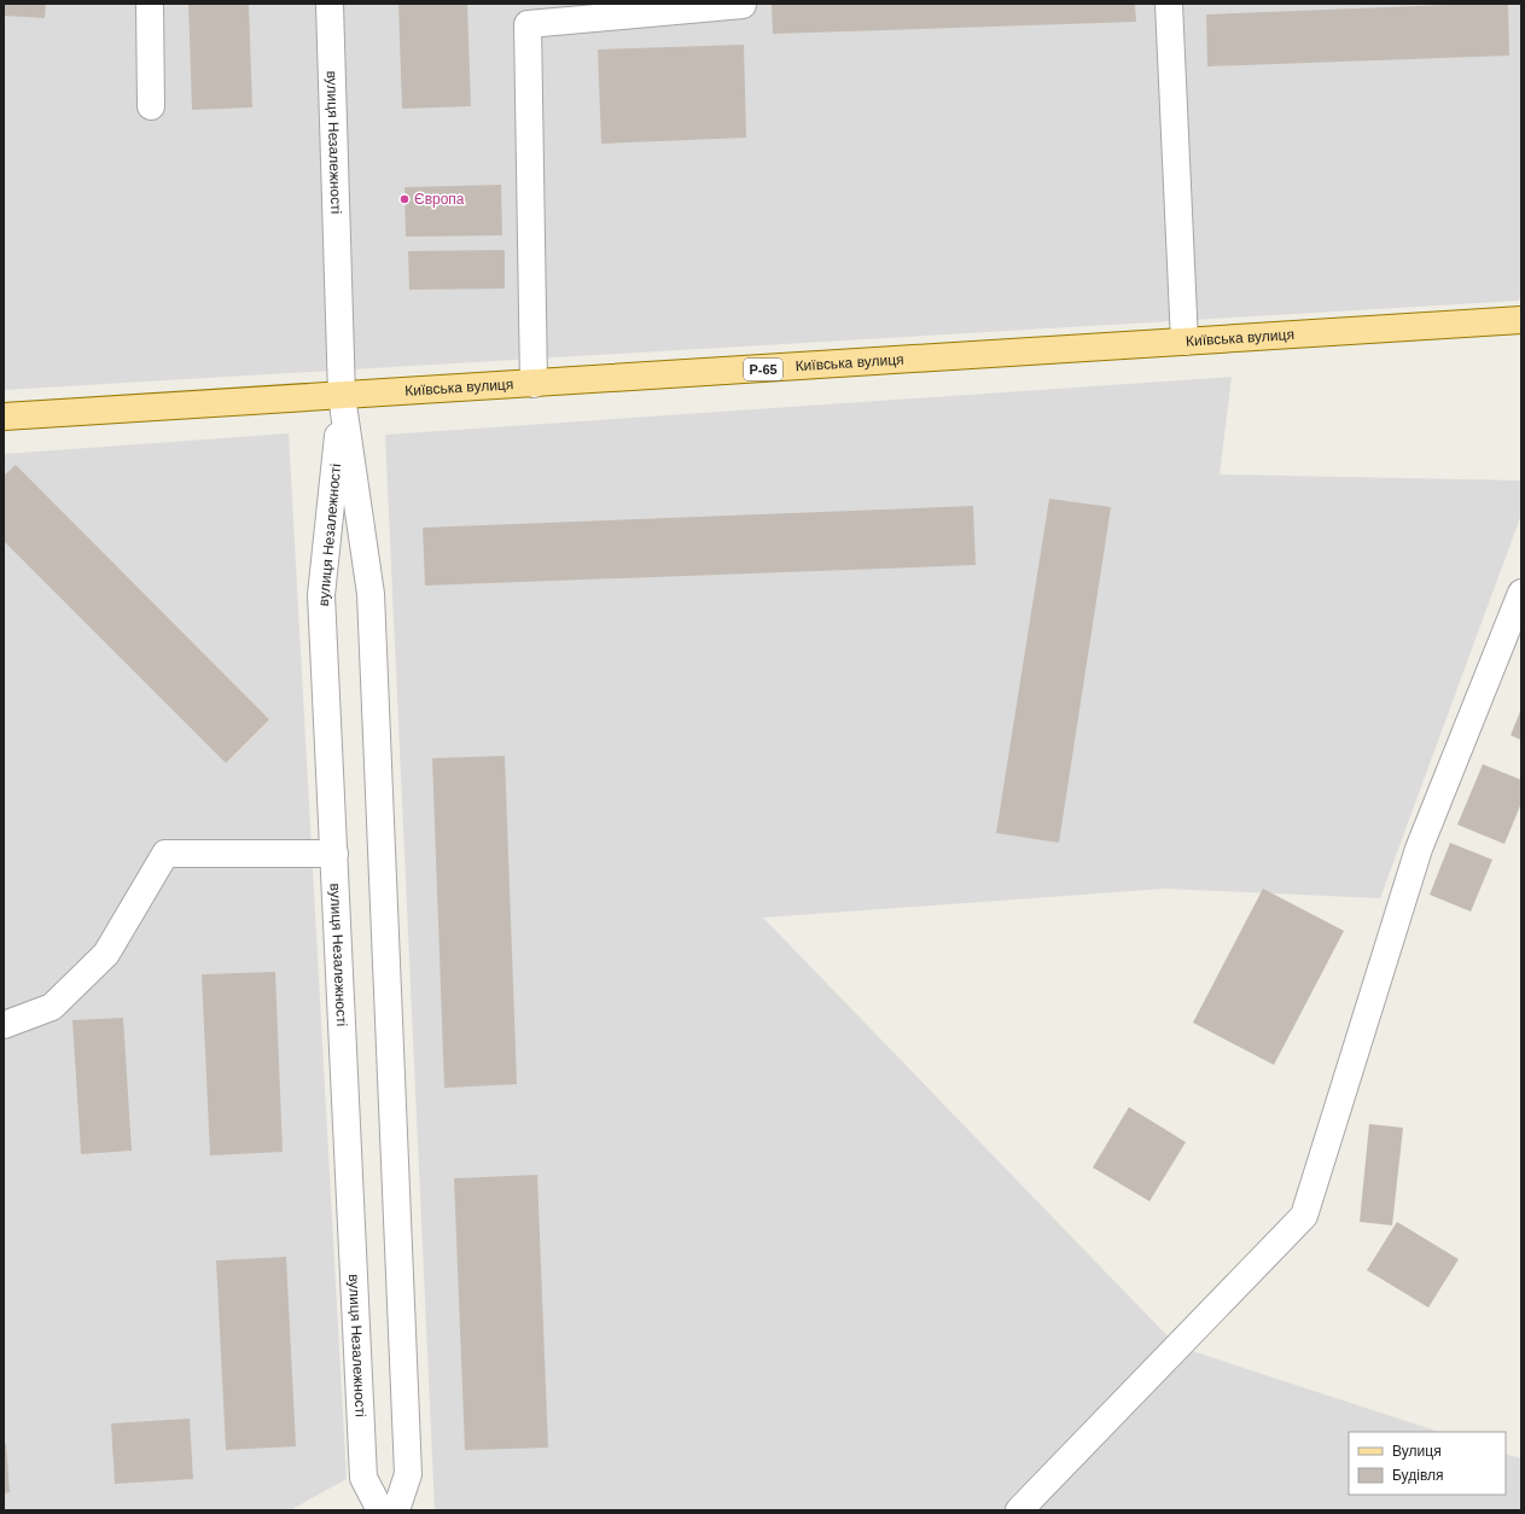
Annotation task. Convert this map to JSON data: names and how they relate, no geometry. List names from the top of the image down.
{
  "streets": {
    "main road": ["Київська вулиця", "Р-65"],
    "street": ["вулиця Незалежності"]
  },
  "crossings": [
    ["вулиця Незалежності", "Київська вулиця"]
  ],
  "places": ["Європа"],
  "legend": ["Вулиця", "Будівля"]
}
